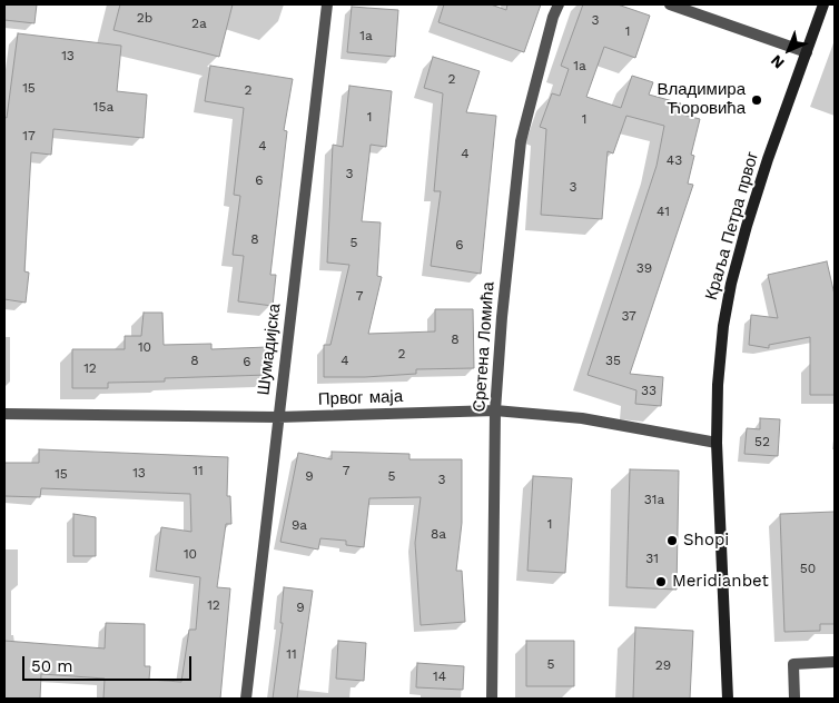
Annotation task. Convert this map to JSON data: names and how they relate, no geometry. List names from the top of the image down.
{
  "streets": {
    "main road": ["Краља Петра првог"],
    "street": ["Сретена Ломића", "Шумадијска", "Првог маја"]
  },
  "crossings": [
    ["Краља Петра првог", "Првог маја"],
    ["Сретена Ломића", "Првог маја"],
    ["Шумадијска", "Првог маја"]
  ],
  "places": ["Владимира Ћоровића", "Shopi", "Meridianbet"],
  "house_numbers": [
    "2b",
    "3",
    "2a",
    "1",
    "1a",
    "13",
    "1a",
    "2",
    "15",
    "2",
    "15a",
    "1",
    "1",
    "17",
    "4",
    "4",
    "43",
    "3",
    "6",
    "3",
    "41",
    "8",
    "5",
    "6",
    "39",
    "7",
    "37",
    "8",
    "10",
    "2",
    "8",
    "4",
    "35",
    "6",
    "12",
    "33",
    "52",
    "11",
    "7",
    "13",
    "15",
    "9",
    "5",
    "3",
    "31a",
    "1",
    "9a",
    "8a",
    "10",
    "31",
    "50",
    "12",
    "9",
    "11",
    "5",
    "29",
    "14"
  ],
  "scale_bar": "50 m",
  "north": "bottom left"
}
